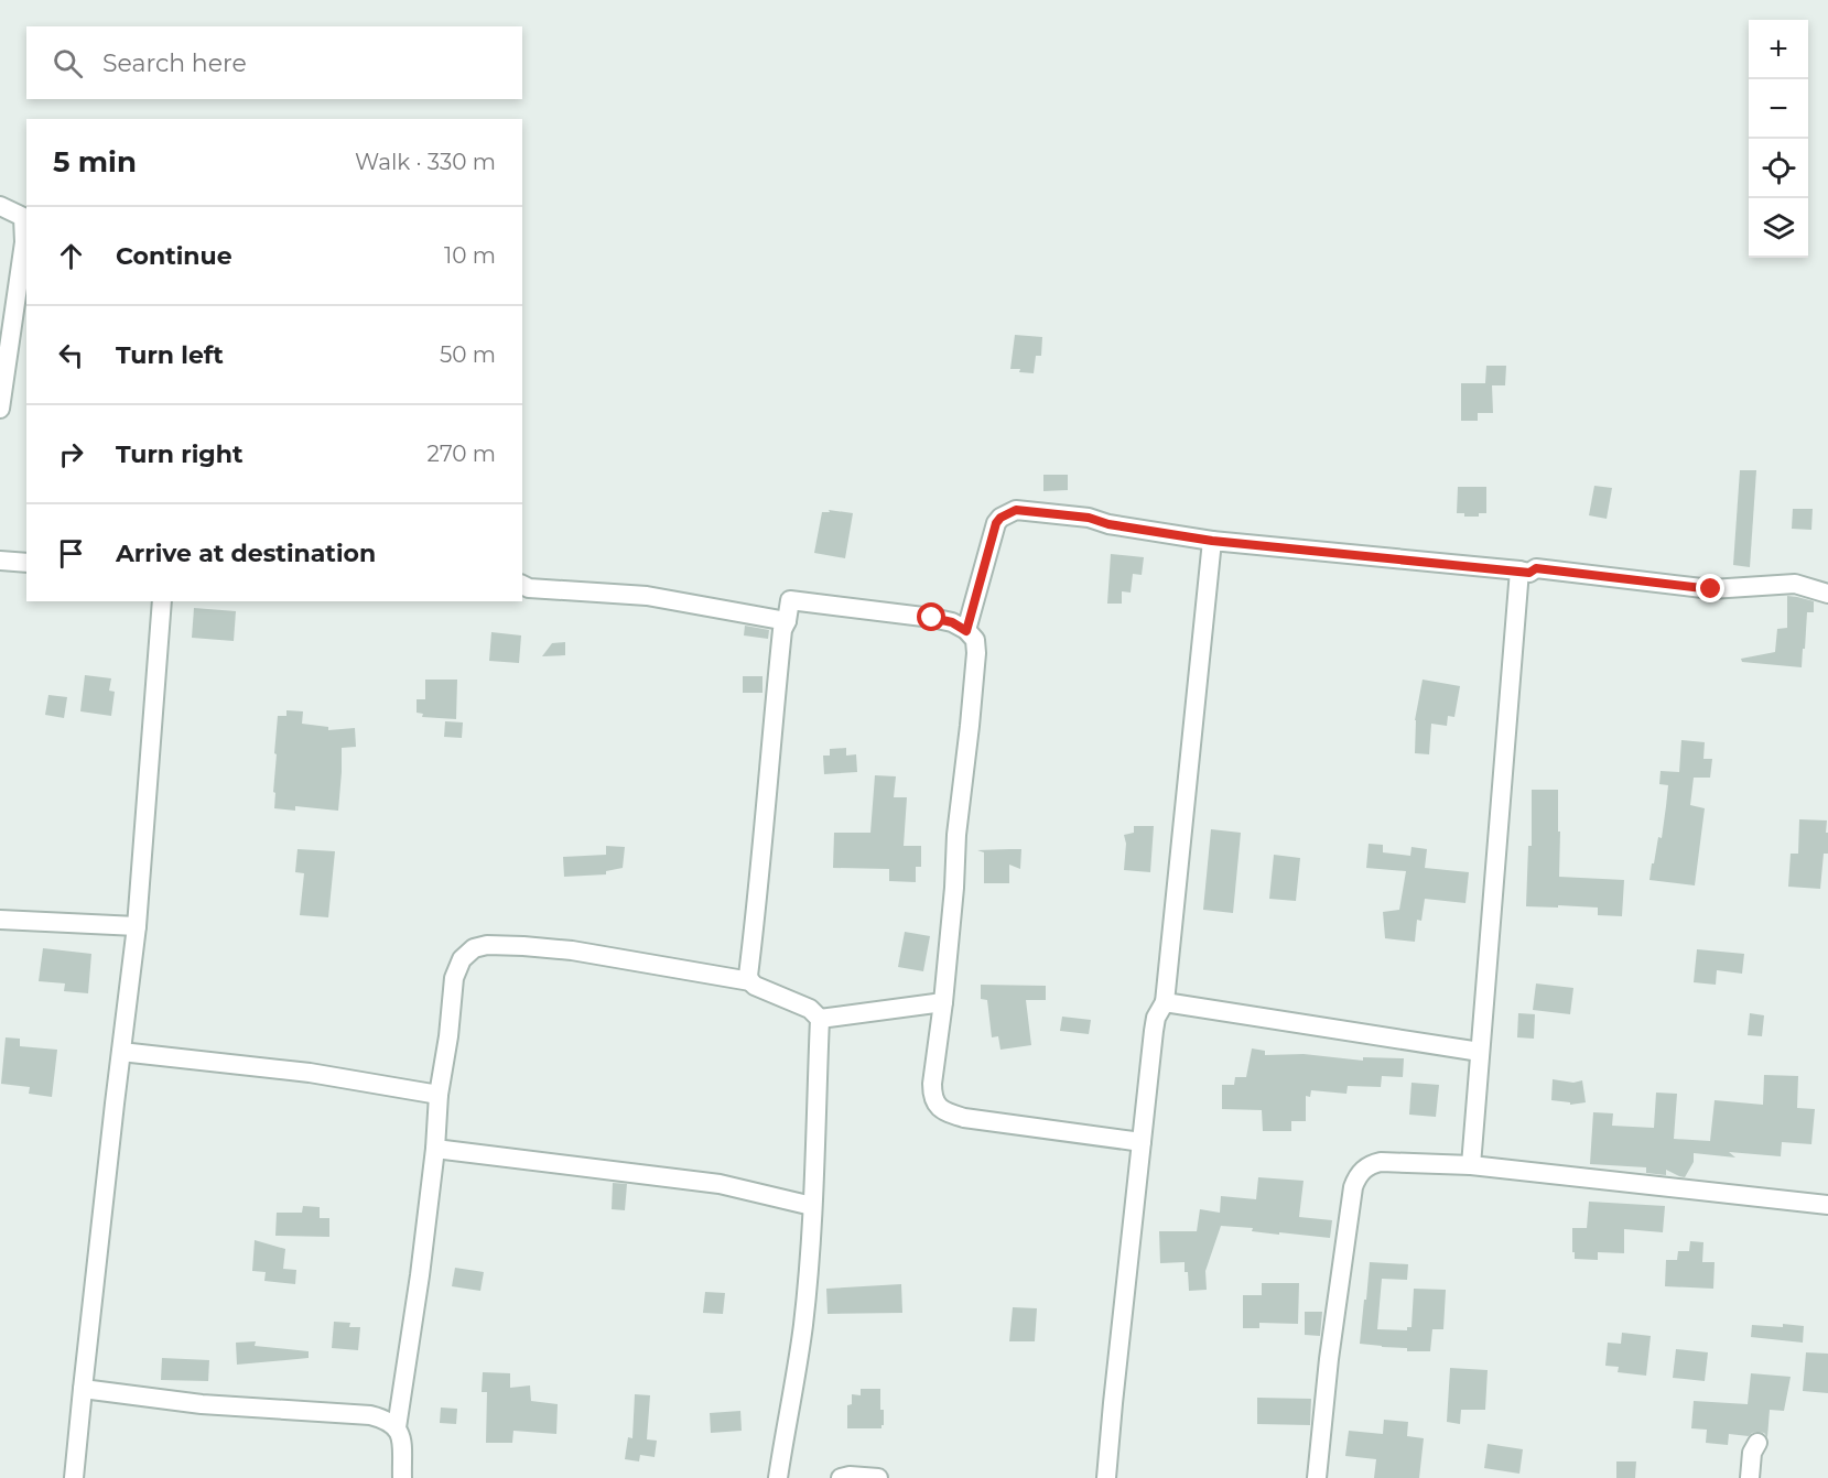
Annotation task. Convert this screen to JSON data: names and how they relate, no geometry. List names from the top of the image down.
{
  "page": {
    "map_buttons": ["+", "−"],
    "search": "Search here",
    "heading": ["5 min", "Walk · 330 m"],
    "list": [
      ["Continue", "10 m"],
      ["Turn left", "50 m"],
      ["Turn right", "270 m"],
      "Arrive at destination"
    ]
  }
}
